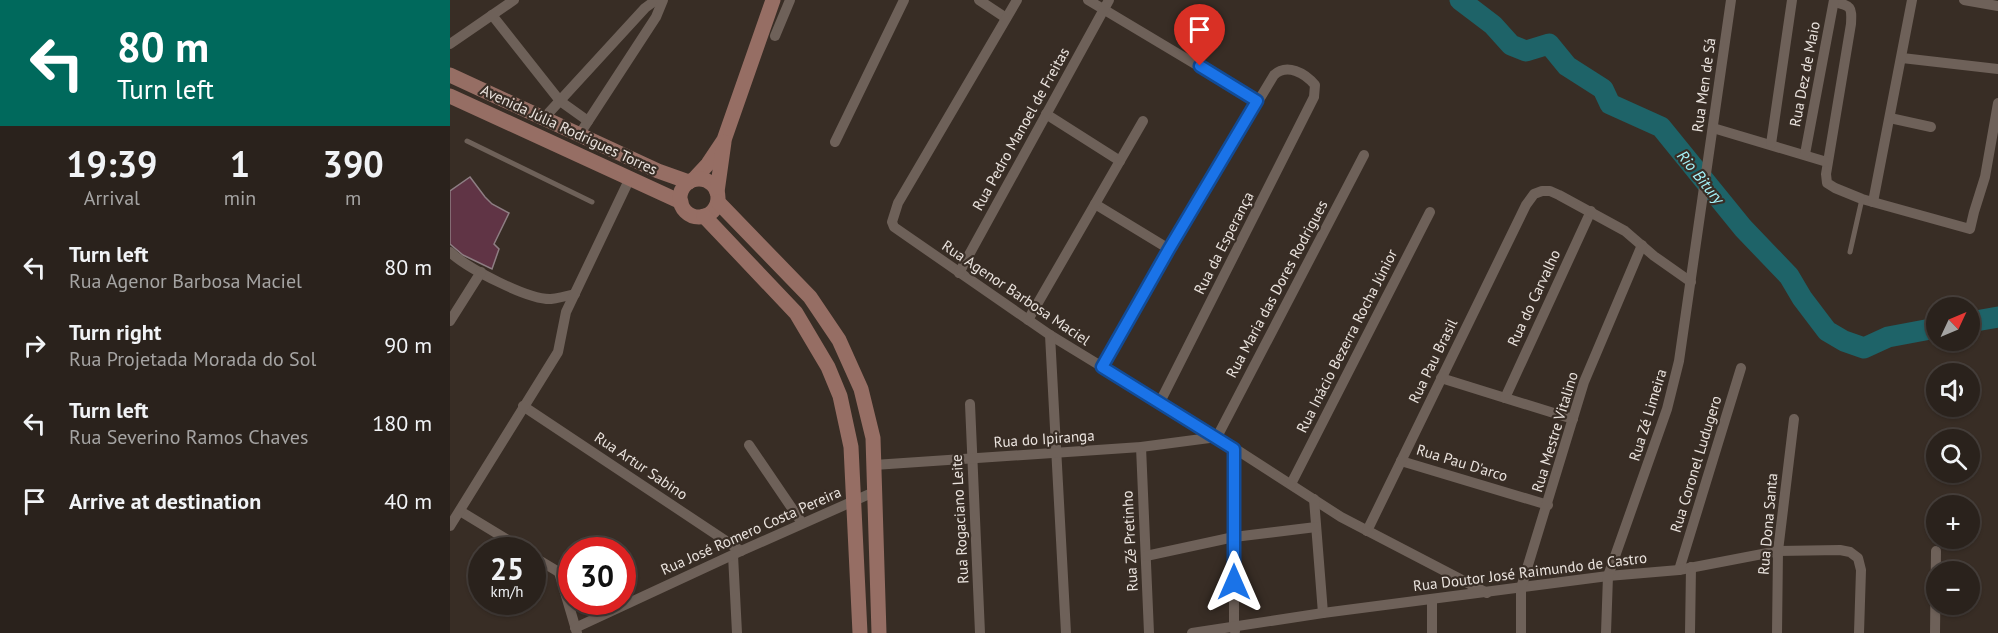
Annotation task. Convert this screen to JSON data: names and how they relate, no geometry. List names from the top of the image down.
{
  "streets": {
    "main road": ["Avenida Júlia Rodrigues Torres"],
    "street": [
      "Rua Dez de Maio",
      "Rua Men de Sá",
      "Rua Pedro Manoel de Freitas",
      "Rua da Esperança",
      "Rua Maria das Dores Rodrigues",
      "Rua Agenor Barbosa Maciel",
      "Rua do Carvalho",
      "Rua Inácio Bezerra Rocha Júnior",
      "Rua Pau Brasil",
      "Rua Zé Limeira",
      "Rua Mestre Vitalino",
      "Rua do Ipiranga",
      "Rua Pau D'arco",
      "Rua Coronel Ludugero",
      "Rua Artur Sabino",
      "Rua Rogaciano Leite",
      "Rua Dona Santa",
      "Rua José Romero Costa Pereira",
      "Rua Zé Pretinho",
      "Rua Doutor José Raimundo de Castro"
    ]
  },
  "crossings": [
    ["Rua Men de Sá", "Rua Zé Limeira"],
    ["Rua Pedro Manoel de Freitas", "Rua Agenor Barbosa Maciel"],
    ["Rua da Esperança", "Rua Agenor Barbosa Maciel"],
    ["Rua Maria das Dores Rodrigues", "Rua Agenor Barbosa Maciel"],
    ["Rua Maria das Dores Rodrigues", "Rua do Ipiranga"],
    ["Rua Agenor Barbosa Maciel", "Rua Inácio Bezerra Rocha Júnior"],
    ["Rua Agenor Barbosa Maciel", "Rua Pau Brasil"],
    ["Rua Agenor Barbosa Maciel", "Rua do Ipiranga"],
    ["Rua Agenor Barbosa Maciel", "Rua Doutor José Raimundo de Castro"],
    ["Rua do Carvalho", "Rua Pau Brasil"],
    ["Rua Pau Brasil", "Rua Pau D'arco"],
    ["Rua Zé Limeira", "Rua Doutor José Raimundo de Castro"],
    ["Rua Mestre Vitalino", "Rua Pau D'arco"],
    ["Rua Mestre Vitalino", "Rua Doutor José Raimundo de Castro"],
    ["Rua do Ipiranga", "Rua Rogaciano Leite"],
    ["Rua do Ipiranga", "Rua Zé Pretinho"],
    ["Rua Coronel Ludugero", "Rua Doutor José Raimundo de Castro"],
    ["Rua Artur Sabino", "Rua José Romero Costa Pereira"],
    ["Rua Dona Santa", "Rua Doutor José Raimundo de Castro"]
  ],
  "water": ["Rio Bitury"],
  "north": "top right",
  "page": {
    "turn": ["80 m", "Turn left"],
    "eta": [
      "19:39",
      "Arrival",
      "1",
      "min",
      "390",
      "m"
    ],
    "list": [
      {
        "name": "Turn left",
        "note": "Rua Agenor Barbosa Maciel",
        "value": "80 m"
      },
      {
        "name": "Turn right",
        "note": "Rua Projetada Morada do Sol",
        "value": "90 m"
      },
      {
        "name": "Turn left",
        "note": "Rua Severino Ramos Chaves",
        "value": "180 m"
      },
      {
        "name": "Arrive at destination",
        "value": "40 m"
      }
    ],
    "map_buttons": ["+", "−"],
    "speed": "25 km/h",
    "limit": "30"
  }
}
